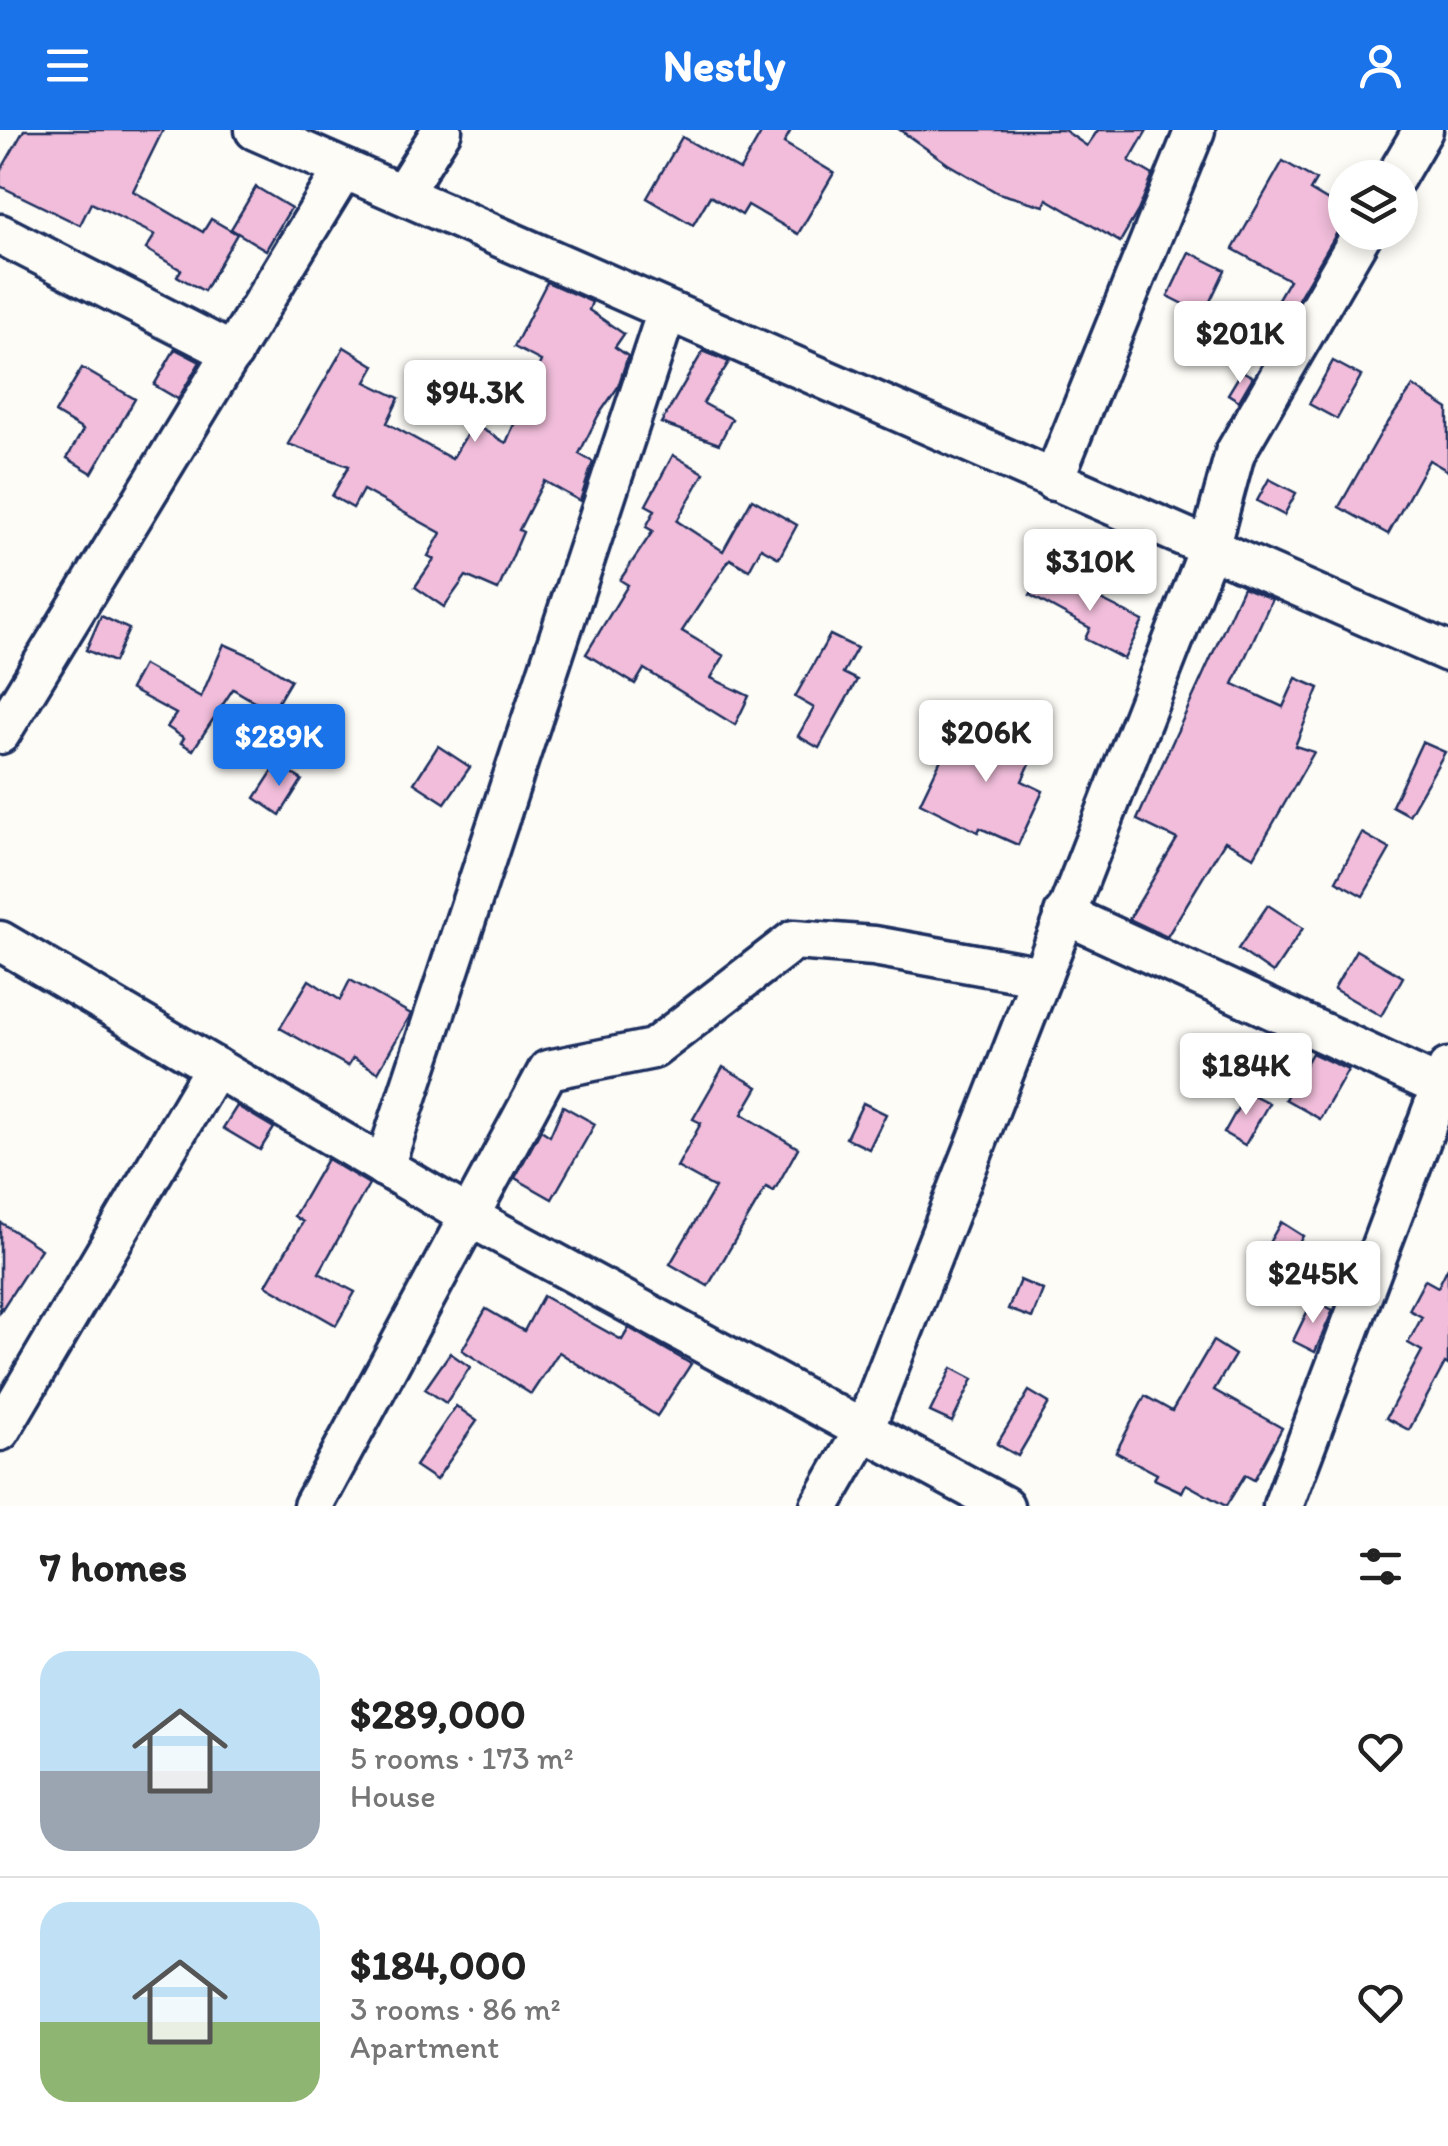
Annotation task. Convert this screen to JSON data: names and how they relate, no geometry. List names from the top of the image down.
{
  "page": {
    "header": "Nestly",
    "price": [
      "$201K",
      "$94.3K",
      "$310K",
      "$206K",
      "$289K",
      "$184K",
      "$245K"
    ],
    "heading": "7 homes",
    "list": [
      {
        "name": "$289,000",
        "note": "5 rooms · 173 m² · House"
      },
      {
        "name": "$184,000",
        "note": "3 rooms · 86 m² · Apartment"
      }
    ]
  }
}
